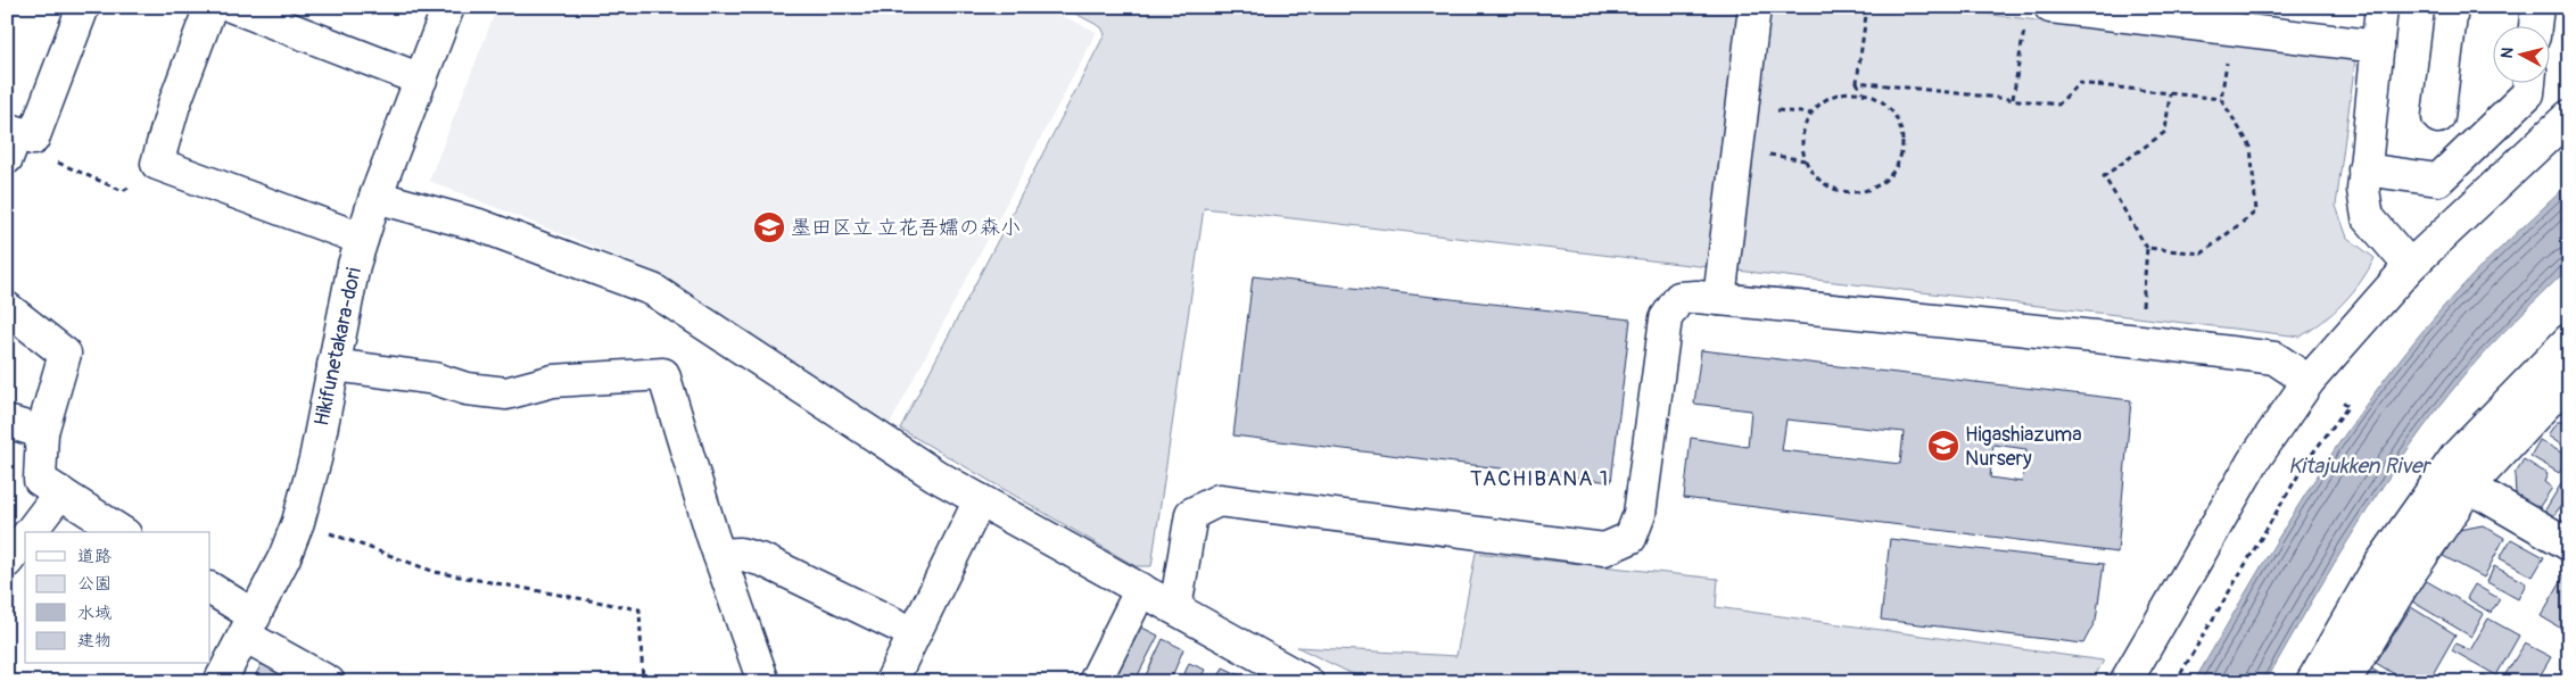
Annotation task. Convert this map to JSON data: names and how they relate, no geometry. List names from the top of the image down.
{
  "streets": {
    "street": ["Hikifunetakara-dori"]
  },
  "districts": ["TACHIBANA 1"],
  "water": ["Kitajukken River"],
  "places": {
    "school or university": ["墨田区立 立花吾嬬の森小", "Higashiazuma Nursery"]
  },
  "legend": [
    "道路",
    "公園",
    "水域",
    "建物"
  ],
  "north": "left"
}
